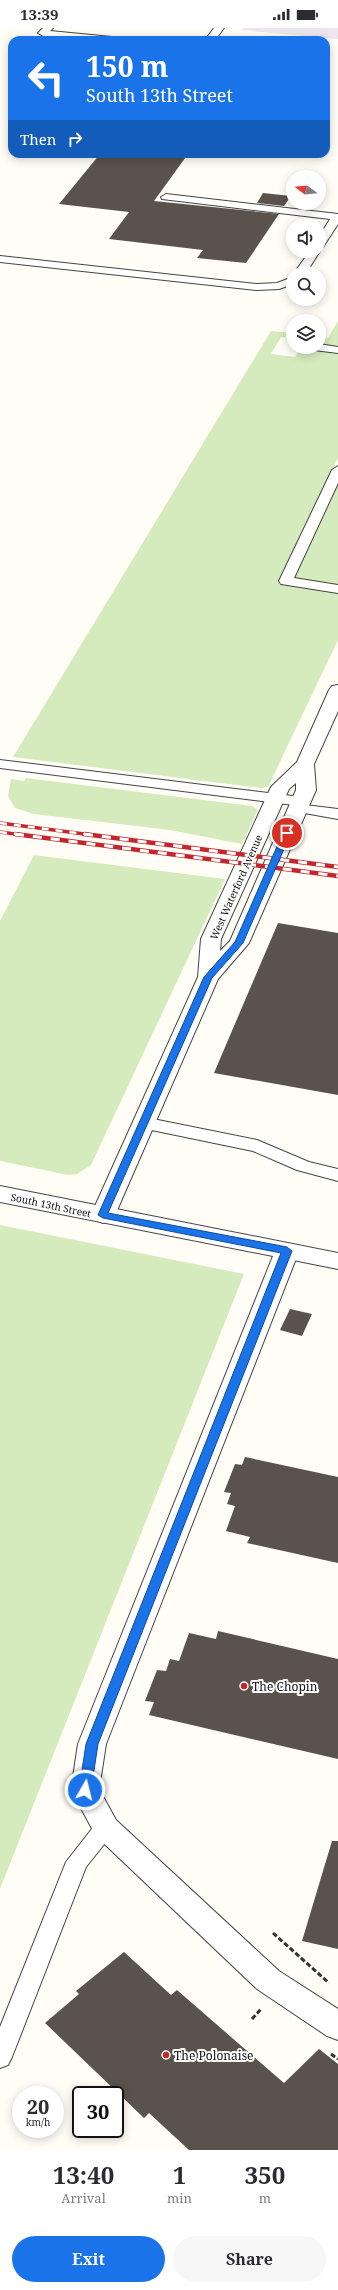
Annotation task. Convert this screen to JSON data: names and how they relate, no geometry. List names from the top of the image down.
{
  "streets": {
    "street": ["West Waterford Avenue", "South 13th Street"]
  },
  "crossings": [
    ["West Waterford Avenue", "South 13th Street"]
  ],
  "places": ["The Chopin", "The Polonaise"],
  "north": "left",
  "page": {
    "status": "13:39",
    "turn": ["150 m", "South 13th Street"],
    "then": "Then",
    "speed": "20 km/h",
    "limit": "30",
    "eta": [
      "13:40",
      "Arrival",
      "1",
      "min",
      "350",
      "m"
    ],
    "buttons": ["Exit", "Share"]
  }
}
